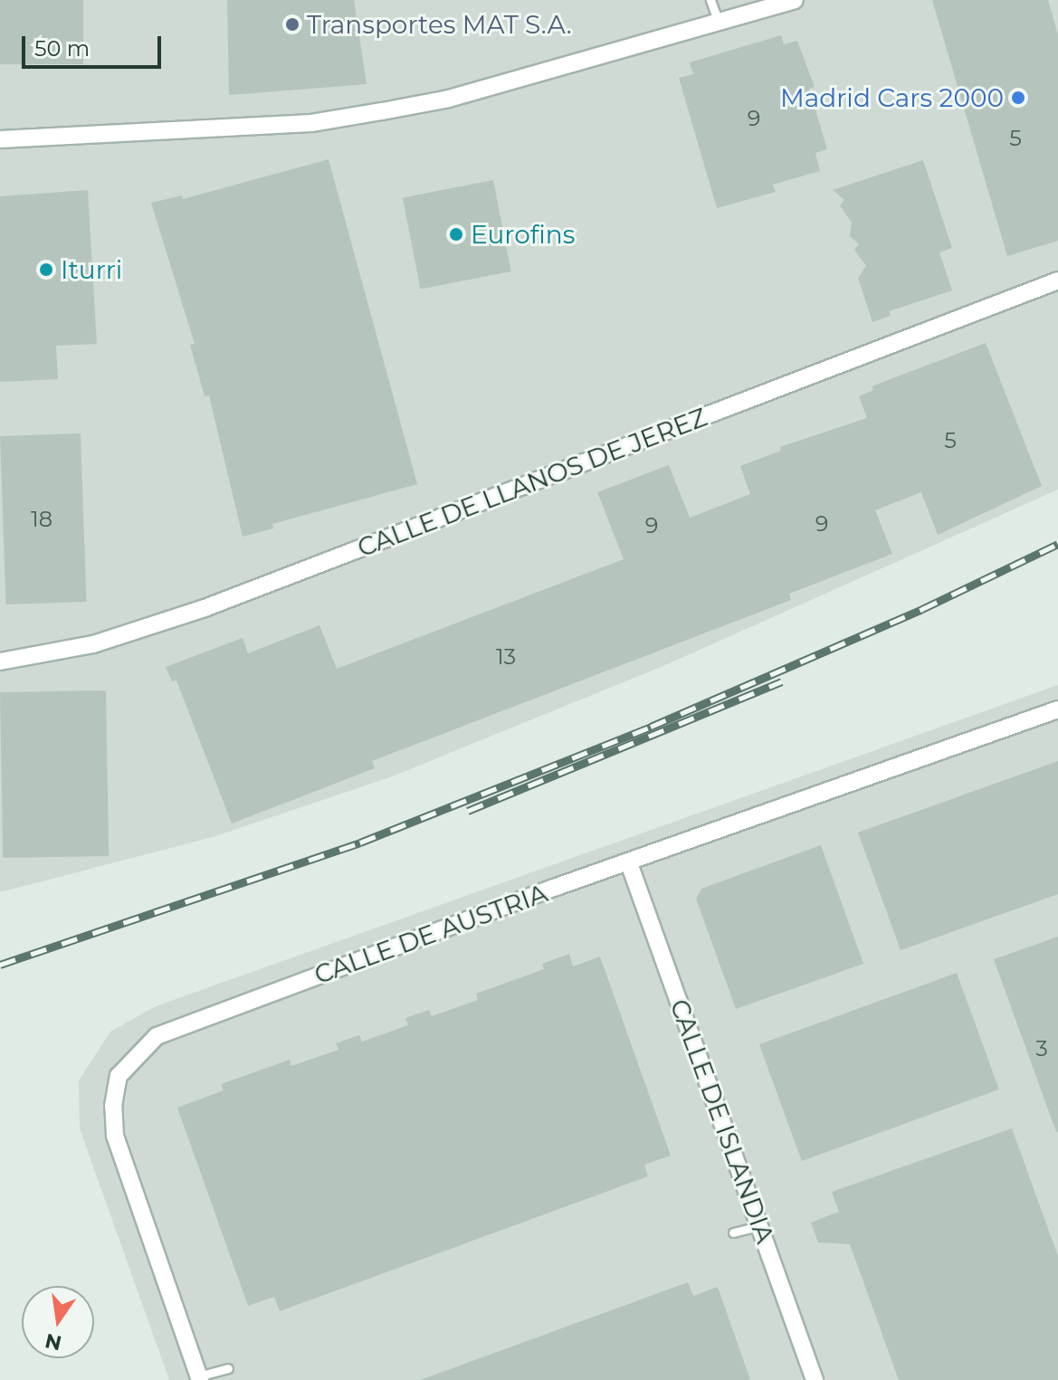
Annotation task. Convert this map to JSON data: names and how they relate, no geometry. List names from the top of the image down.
{
  "streets": {
    "street": ["CALLE DE LLANOS DE JEREZ", "CALLE DE AUSTRIA", "CALLE DE ISLANDIA"]
  },
  "crossings": [
    ["CALLE DE AUSTRIA", "CALLE DE ISLANDIA"]
  ],
  "places": [
    "Transportes MAT S.A.",
    "Madrid Cars 2000",
    "Eurofins",
    "Iturri"
  ],
  "house_numbers": [
    "9",
    "5",
    "5",
    "18",
    "9",
    "9",
    "13",
    "3"
  ],
  "scale_bar": "50 m",
  "north": "bottom"
}
